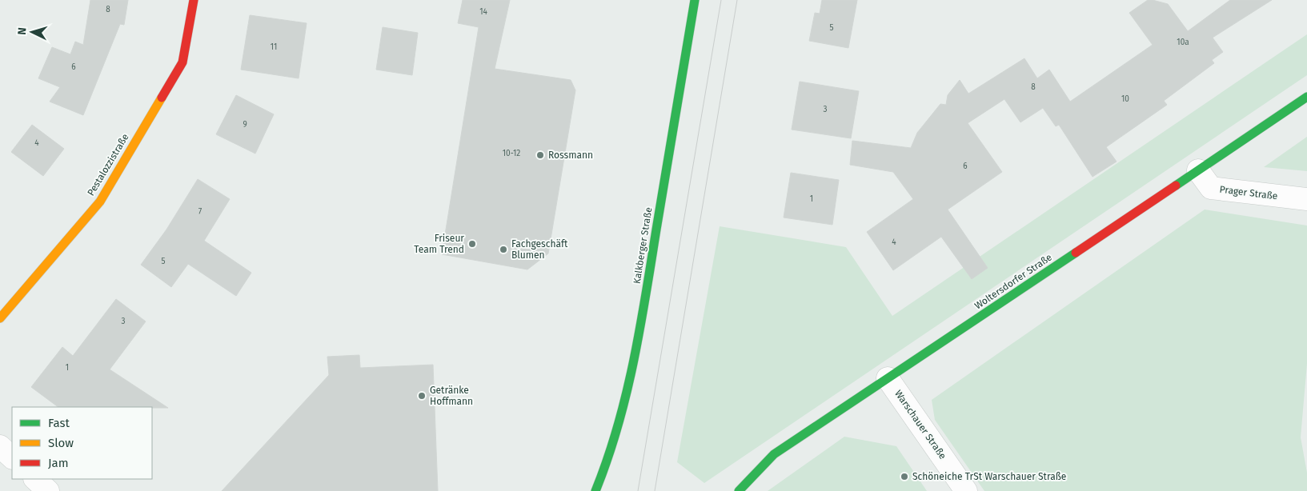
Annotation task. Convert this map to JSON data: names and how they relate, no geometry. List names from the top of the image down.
{
  "streets": {
    "street": [
      "Pestalozzistraße",
      "Prager Straße",
      "Kalkberger Straße",
      "Woltersdorfer Straße",
      "Warschauer Straße"
    ]
  },
  "crossings": [
    ["Prager Straße", "Woltersdorfer Straße"],
    ["Woltersdorfer Straße", "Warschauer Straße"]
  ],
  "places": [
    "Rossmann",
    "Friseur Team Trend",
    "Fachgeschäft Blumen",
    "Getränke Hoffmann",
    "Schöneiche TrSt Warschauer Straße"
  ],
  "house_numbers": [
    "8",
    "14",
    "5",
    "10a",
    "11",
    "6",
    "8",
    "10",
    "3",
    "9",
    "4",
    "10-12",
    "6",
    "1",
    "7",
    "4",
    "5",
    "3",
    "1"
  ],
  "legend": ["Fast", "Slow", "Jam"],
  "north": "left"
}
